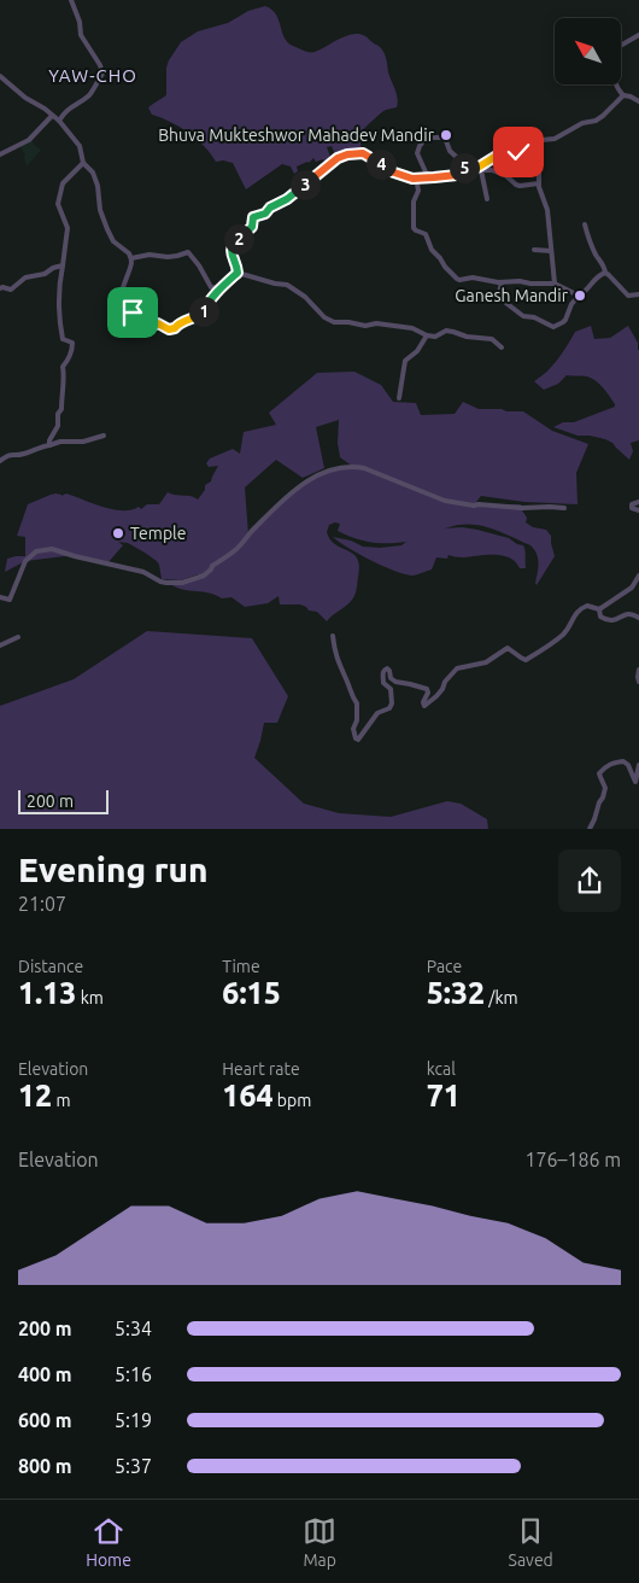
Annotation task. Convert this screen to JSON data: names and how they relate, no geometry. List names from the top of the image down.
{
  "districts": ["YAW-CHO"],
  "places": ["Bhuva Mukteshwor Mahadev Mandir", "Ganesh Mandir", "Temple"],
  "scale_bar": "200 m",
  "north": "top left",
  "page": {
    "pins": [
      "4",
      "5",
      "3",
      "2",
      "1"
    ],
    "scale": "200 m",
    "heading": ["Evening run", "21:07"],
    "stats": [
      ["Distance", "1.13 km"],
      ["Time", "6:15"],
      ["Pace", "5:32 /km"],
      ["Elevation", "12 m"],
      ["Heart rate", "164 bpm"],
      ["kcal", "71"]
    ],
    "chart": ["Elevation", "176–186 m"],
    "list": [
      {
        "name": "200 m",
        "note": "5:34"
      },
      {
        "name": "400 m",
        "note": "5:16"
      },
      {
        "name": "600 m",
        "note": "5:19"
      },
      {
        "name": "800 m",
        "note": "5:37"
      }
    ],
    "tabs": ["Home", "Map", "Saved"]
  }
}
